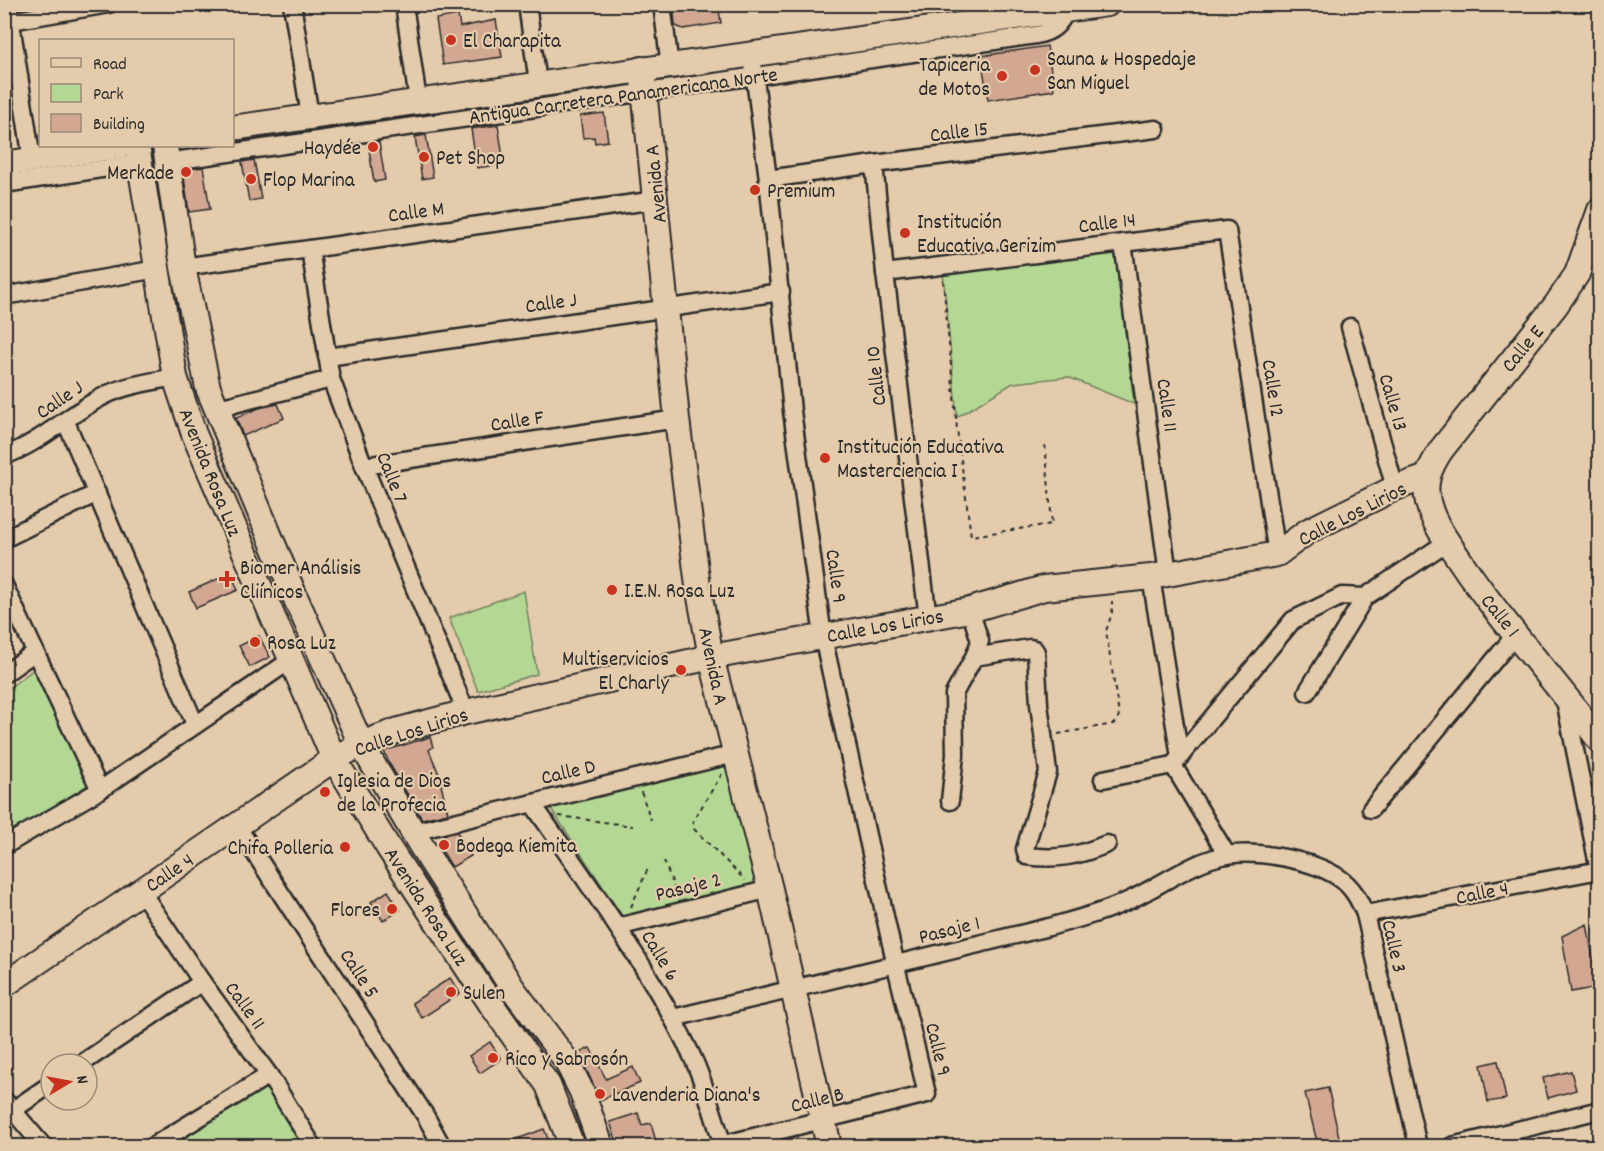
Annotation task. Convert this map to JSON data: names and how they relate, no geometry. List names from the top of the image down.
{
  "streets": {
    "street": [
      "Antigua Carretera Panamericana Norte",
      "Calle 15",
      "Avenida A",
      "Calle M",
      "Calle 14",
      "Calle J",
      "Calle E",
      "Calle 10",
      "Calle 12",
      "Calle 13",
      "Calle 11",
      "Calle F",
      "Avenida Rosa Luz",
      "Calle 7",
      "Calle Los Lirios",
      "Calle 9",
      "Calle 1",
      "Calle D",
      "Calle 4",
      "Pasaje 2",
      "Pasaje 1",
      "Calle 3",
      "Calle 6",
      "Calle 5",
      "Calle B"
    ]
  },
  "crossings": [
    ["Antigua Carretera Panamericana Norte", "Avenida A"],
    ["Antigua Carretera Panamericana Norte", "Avenida Rosa Luz"],
    ["Antigua Carretera Panamericana Norte", "Calle 9"],
    ["Calle 15", "Calle 10"],
    ["Calle 15", "Calle 9"],
    ["Avenida A", "Calle M"],
    ["Avenida A", "Calle J"],
    ["Avenida A", "Calle F"],
    ["Avenida A", "Calle Los Lirios"],
    ["Avenida A", "Calle D"],
    ["Avenida A", "Pasaje 2"],
    ["Avenida A", "Pasaje 1"],
    ["Avenida A", "Calle B"],
    ["Calle M", "Avenida Rosa Luz"],
    ["Calle M", "Calle 7"],
    ["Calle 14", "Calle 10"],
    ["Calle 14", "Calle 12"],
    ["Calle 14", "Calle 11"],
    ["Calle J", "Avenida Rosa Luz"],
    ["Calle J", "Calle 7"],
    ["Calle J", "Calle 9"],
    ["Calle E", "Calle Los Lirios"],
    ["Calle E", "Calle 1"],
    ["Calle 10", "Calle Los Lirios"],
    ["Calle 12", "Calle Los Lirios"],
    ["Calle 13", "Calle Los Lirios"],
    ["Calle 11", "Calle Los Lirios"],
    ["Calle 11", "Calle 4"],
    ["Calle F", "Calle 7"],
    ["Avenida Rosa Luz", "Calle Los Lirios"],
    ["Avenida Rosa Luz", "Calle D"],
    ["Avenida Rosa Luz", "Calle 4"],
    ["Calle 7", "Calle Los Lirios"],
    ["Calle Los Lirios", "Calle 9"],
    ["Calle Los Lirios", "Calle 1"],
    ["Calle Los Lirios", "Calle 4"],
    ["Calle 9", "Pasaje 1"],
    ["Calle 9", "Calle B"],
    ["Calle D", "Calle 6"],
    ["Calle 4", "Calle 3"],
    ["Calle 4", "Calle 5"],
    ["Pasaje 2", "Calle 6"],
    ["Pasaje 1", "Calle 3"],
    ["Pasaje 1", "Calle 6"],
    ["Calle 6", "Calle B"]
  ],
  "places": {
    "other": [
      "El Charapita",
      "Sauna & Hospedaje San Miguel",
      "Tapiceria de Motos",
      "Haydée",
      "Pet Shop",
      "Merkade",
      "Flop Marina",
      "Premium",
      "Institución Educativa Gerizim",
      "Institución Educativa Masterciencia I",
      "I.E.N. Rosa Luz",
      "Rosa Luz",
      "Multiservicios El Charly",
      "Iglesia de Dios de la Profecia",
      "Bodega Kiemita",
      "Chifa Polleria",
      "Flores",
      "Sulen",
      "Rico y Sabrosón",
      "Lavenderia Diana's"
    ],
    "health": ["Biomer Análisis Cliínicos"]
  },
  "legend": ["Road", "Park", "Building"],
  "north": "right"
}
